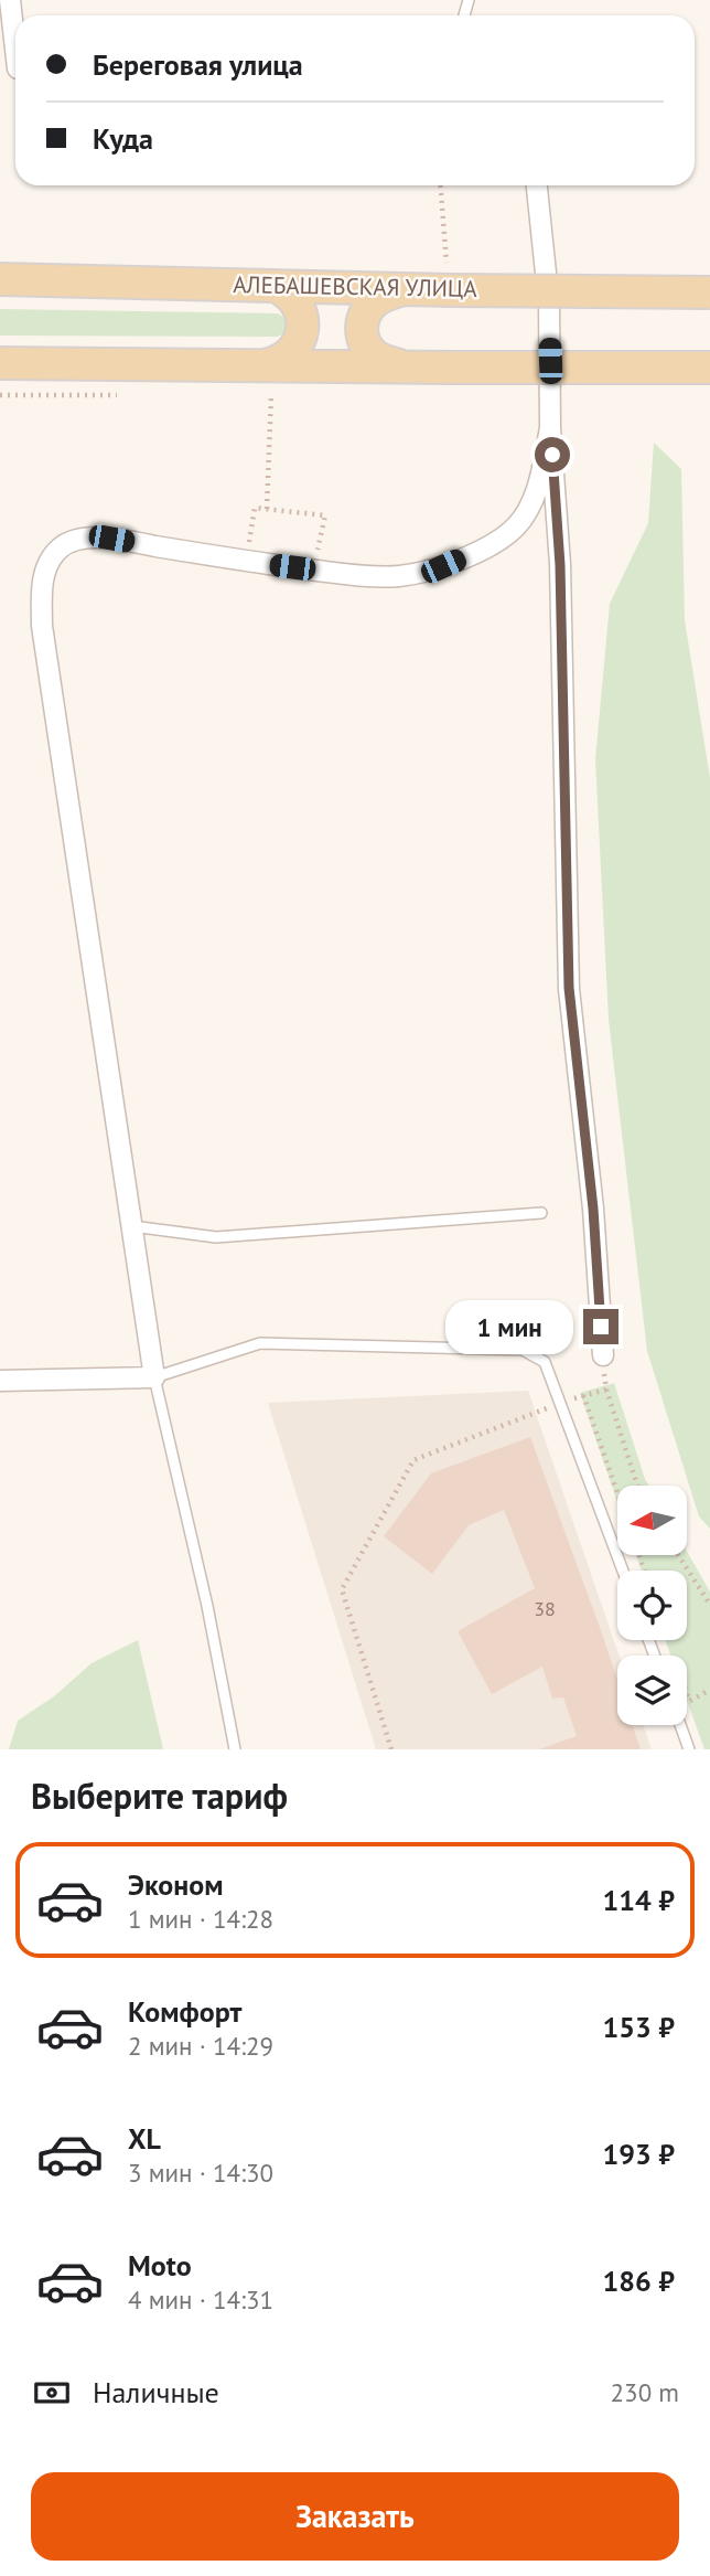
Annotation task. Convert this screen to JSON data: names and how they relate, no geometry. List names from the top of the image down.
{
  "streets": {
    "main road": ["АЛЕБАШЕВСКАЯ УЛИЦА"]
  },
  "house_numbers": ["38"],
  "north": "left",
  "page": {
    "banner": ["Береговая улица", "Куда"],
    "bubble": "1 мин",
    "heading": "Выберите тариф",
    "list": [
      {
        "name": "Эконом",
        "note": "1 мин · 14:28",
        "value": "114 ₽"
      },
      {
        "name": "Комфорт",
        "note": "2 мин · 14:29",
        "value": "153 ₽"
      },
      {
        "name": "XL",
        "note": "3 мин · 14:30",
        "value": "193 ₽"
      },
      {
        "name": "Moto",
        "note": "4 мин · 14:31",
        "value": "186 ₽"
      }
    ],
    "pay": ["Наличные", "230 m"],
    "buttons": "Заказать"
  }
}
